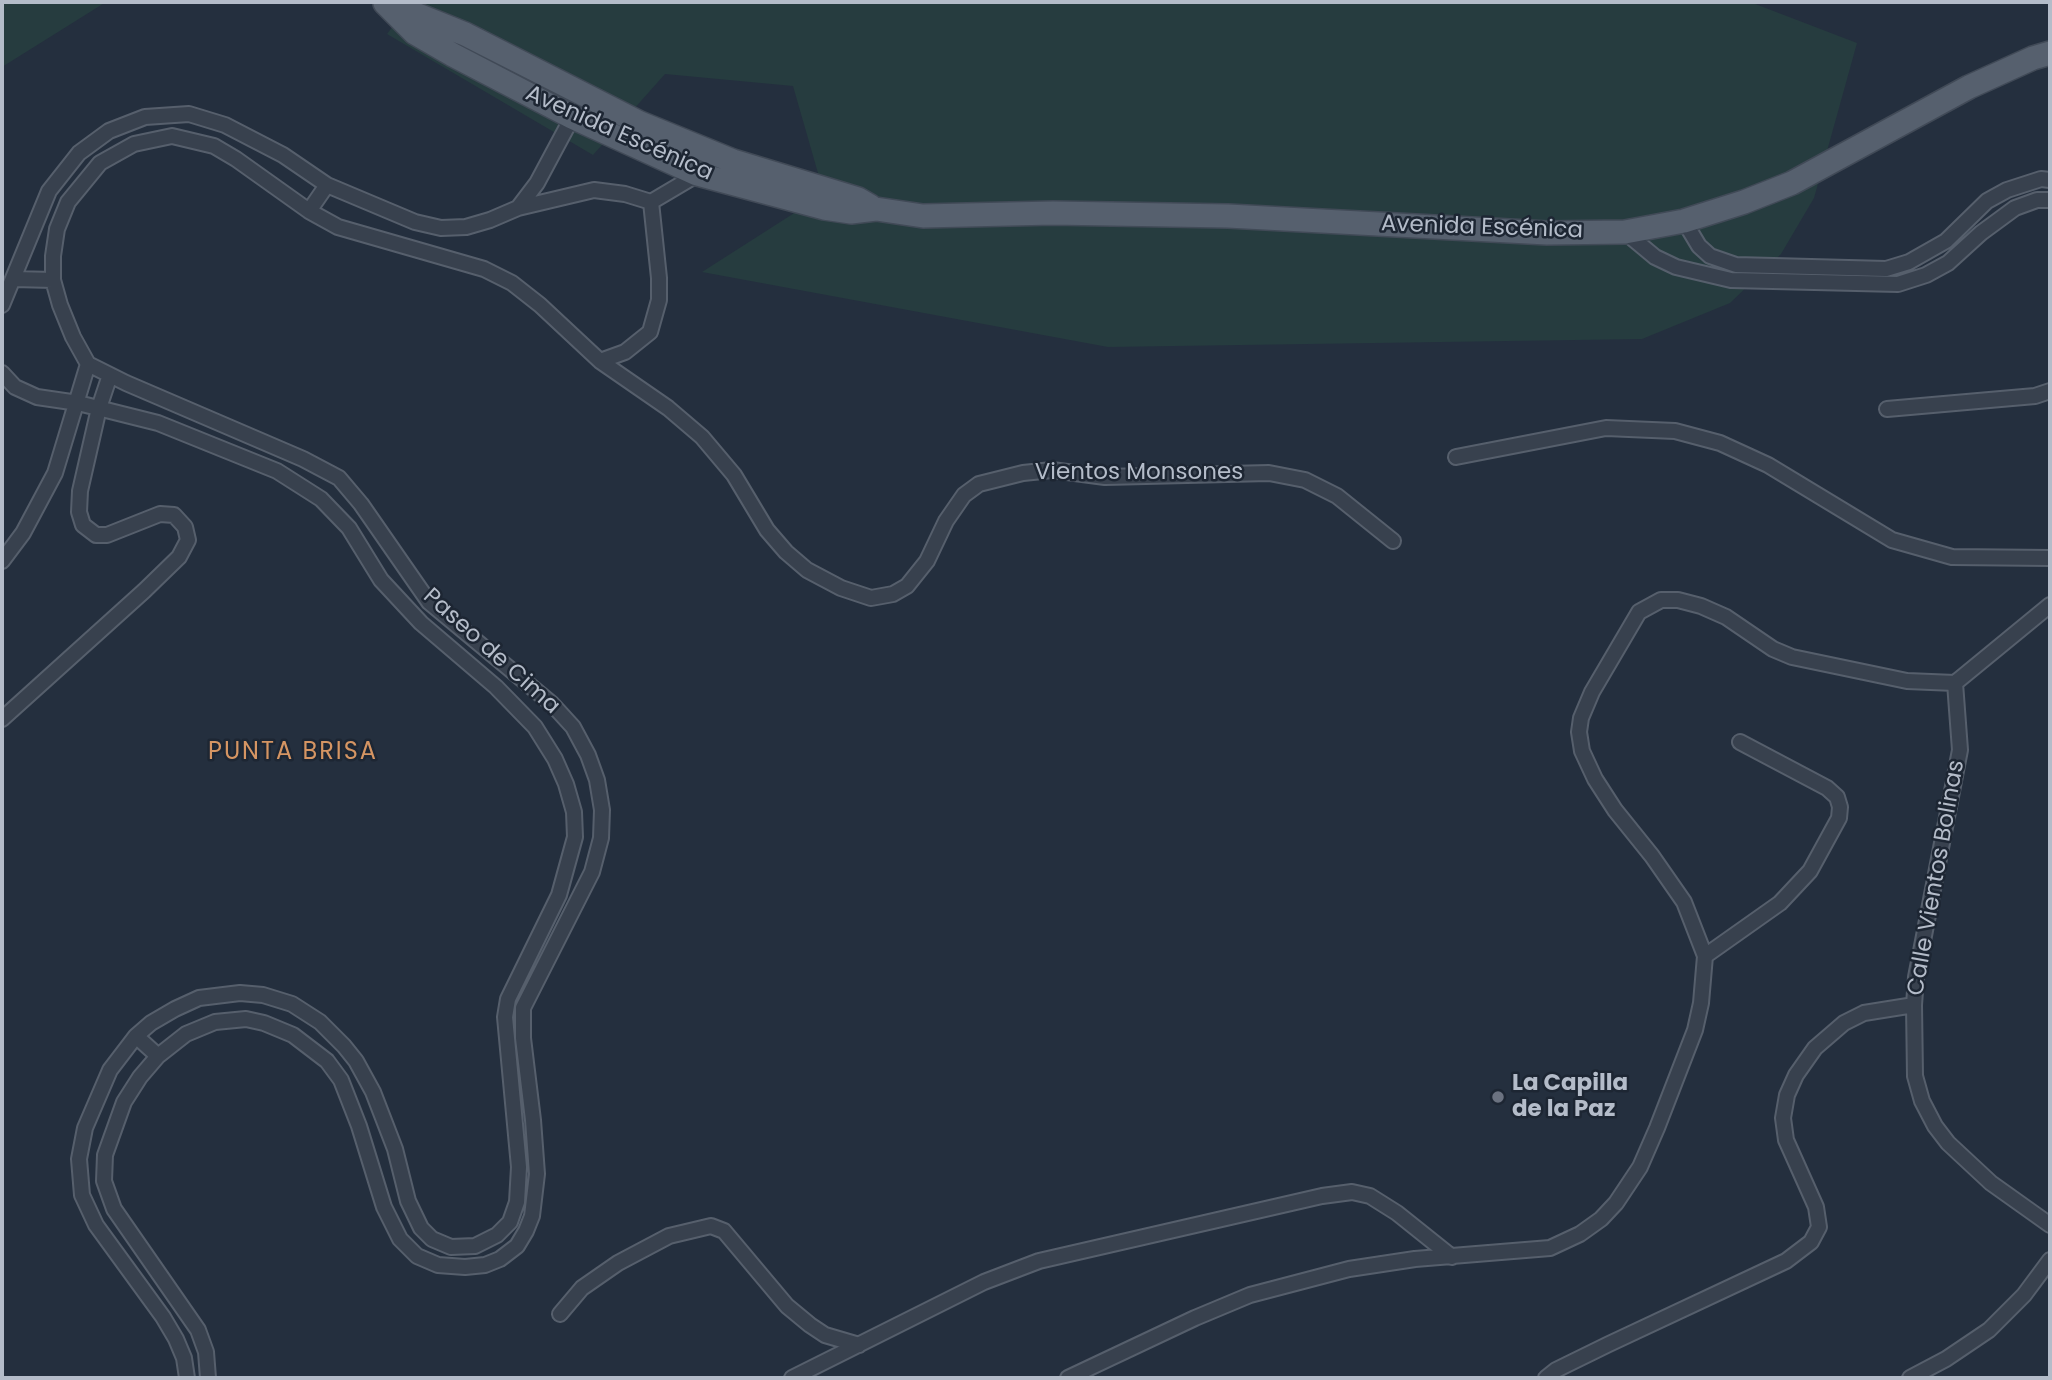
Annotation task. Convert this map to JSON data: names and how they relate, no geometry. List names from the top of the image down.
{
  "streets": {
    "main road": ["Avenida Escénica"],
    "street": ["Vientos Monsones", "Paseo de Cima", "Calle Vientos Bolinas"]
  },
  "districts": ["PUNTA BRISA"],
  "places": ["La Capilla de la Paz"]
}
